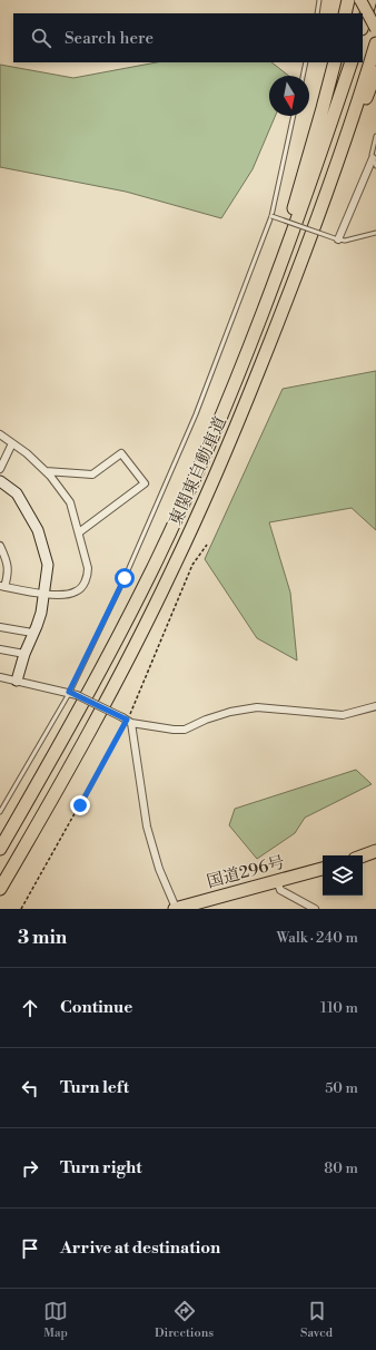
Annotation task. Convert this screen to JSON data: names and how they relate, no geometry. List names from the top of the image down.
{
  "streets": {
    "highway": ["東関東自動車道", "国道296号"]
  },
  "north": "bottom",
  "page": {
    "search": "Search here",
    "heading": ["3 min", "Walk · 240 m"],
    "list": [
      ["Continue", "110 m"],
      ["Turn left", "50 m"],
      ["Turn right", "80 m"],
      "Arrive at destination"
    ],
    "nav": ["Map", "Directions", "Saved"]
  }
}
